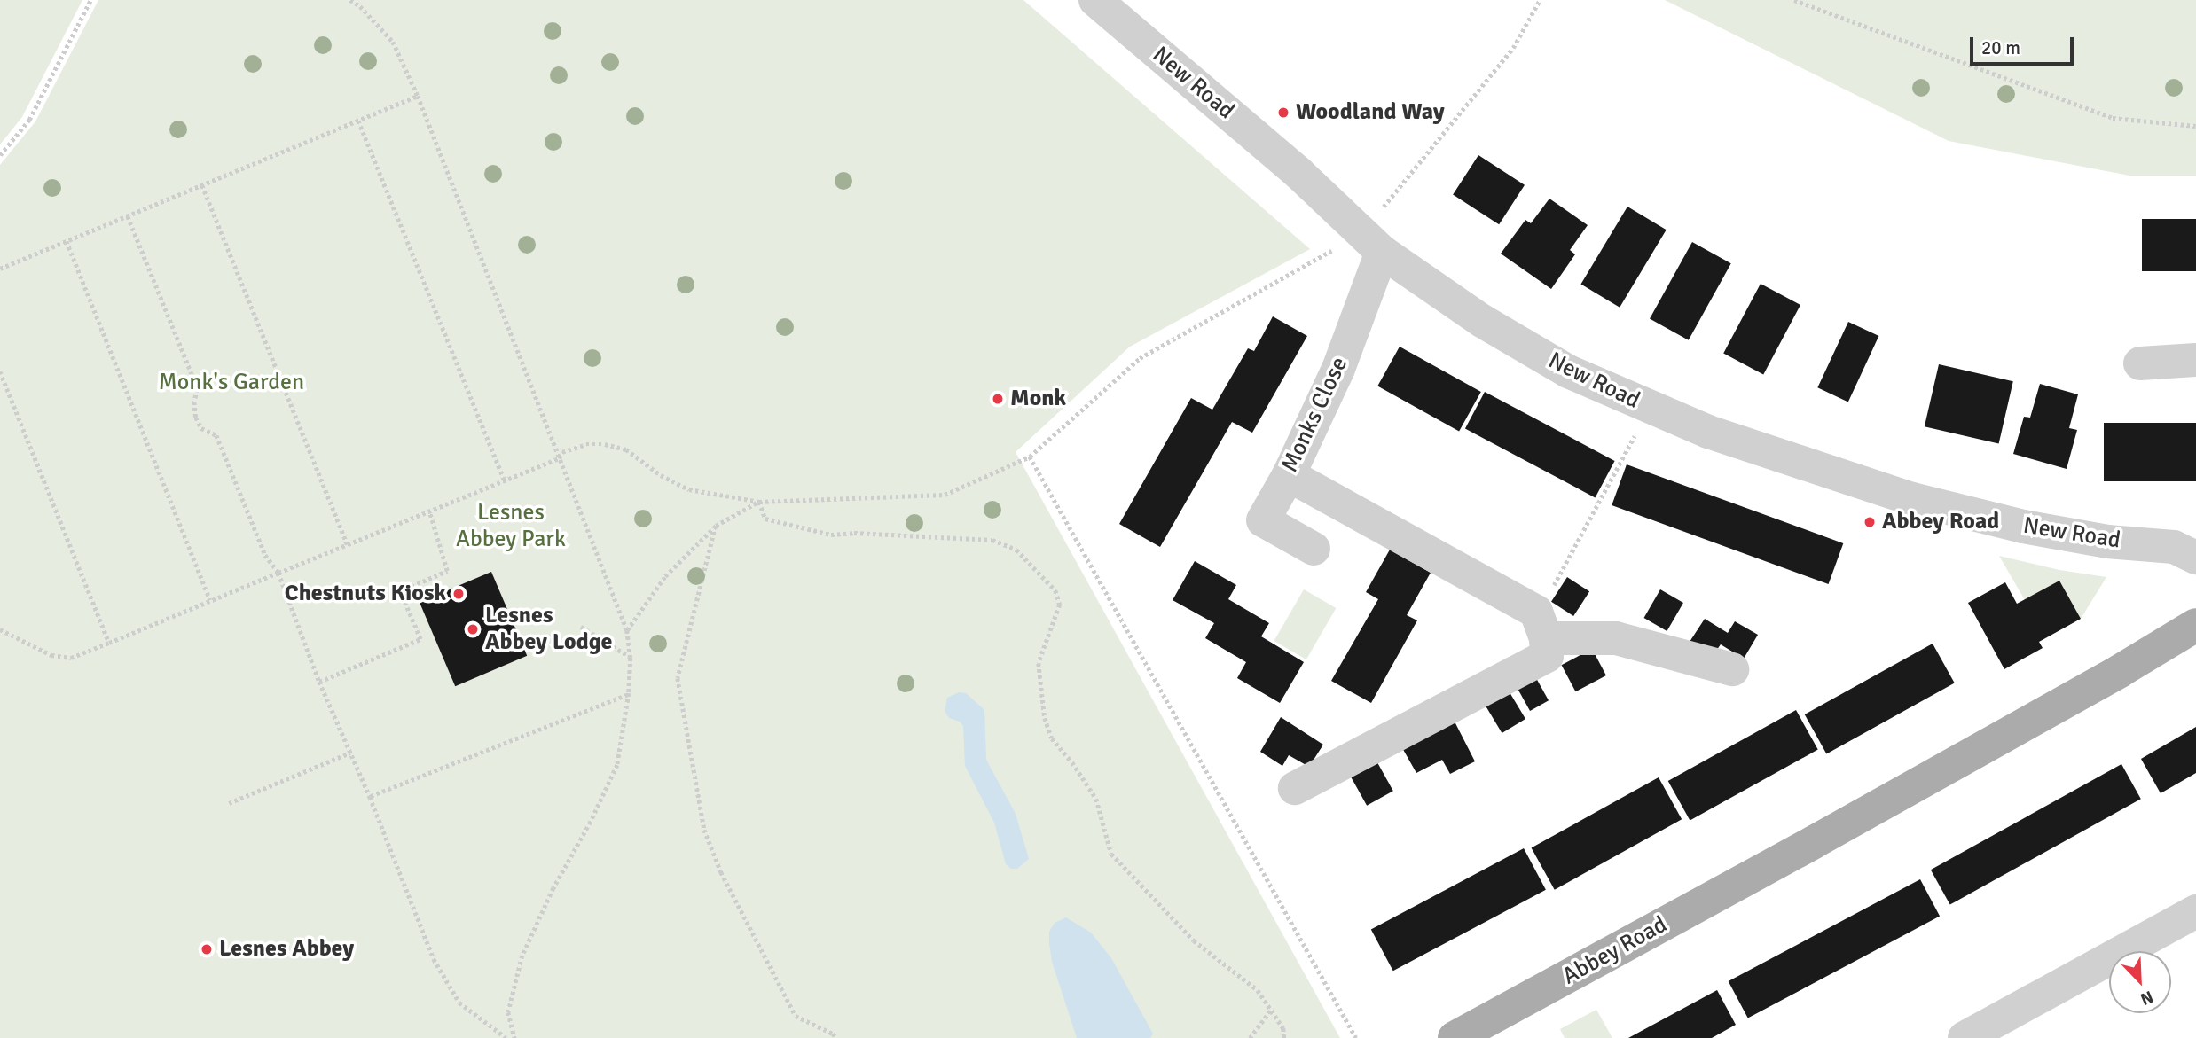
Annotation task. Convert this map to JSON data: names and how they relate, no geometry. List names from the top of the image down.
{
  "streets": {
    "main road": ["Abbey Road"],
    "street": ["New Road", "Monks Close"]
  },
  "crossings": [
    ["New Road", "Monks Close"]
  ],
  "parks": ["Monk's Garden", "Lesnes Abbey Park"],
  "places": [
    "Woodland Way",
    "Monk",
    "Abbey Road",
    "Chestnuts Kiosk",
    "Lesnes Abbey Lodge",
    "Lesnes Abbey"
  ],
  "scale_bar": "20 m",
  "north": "bottom right"
}
